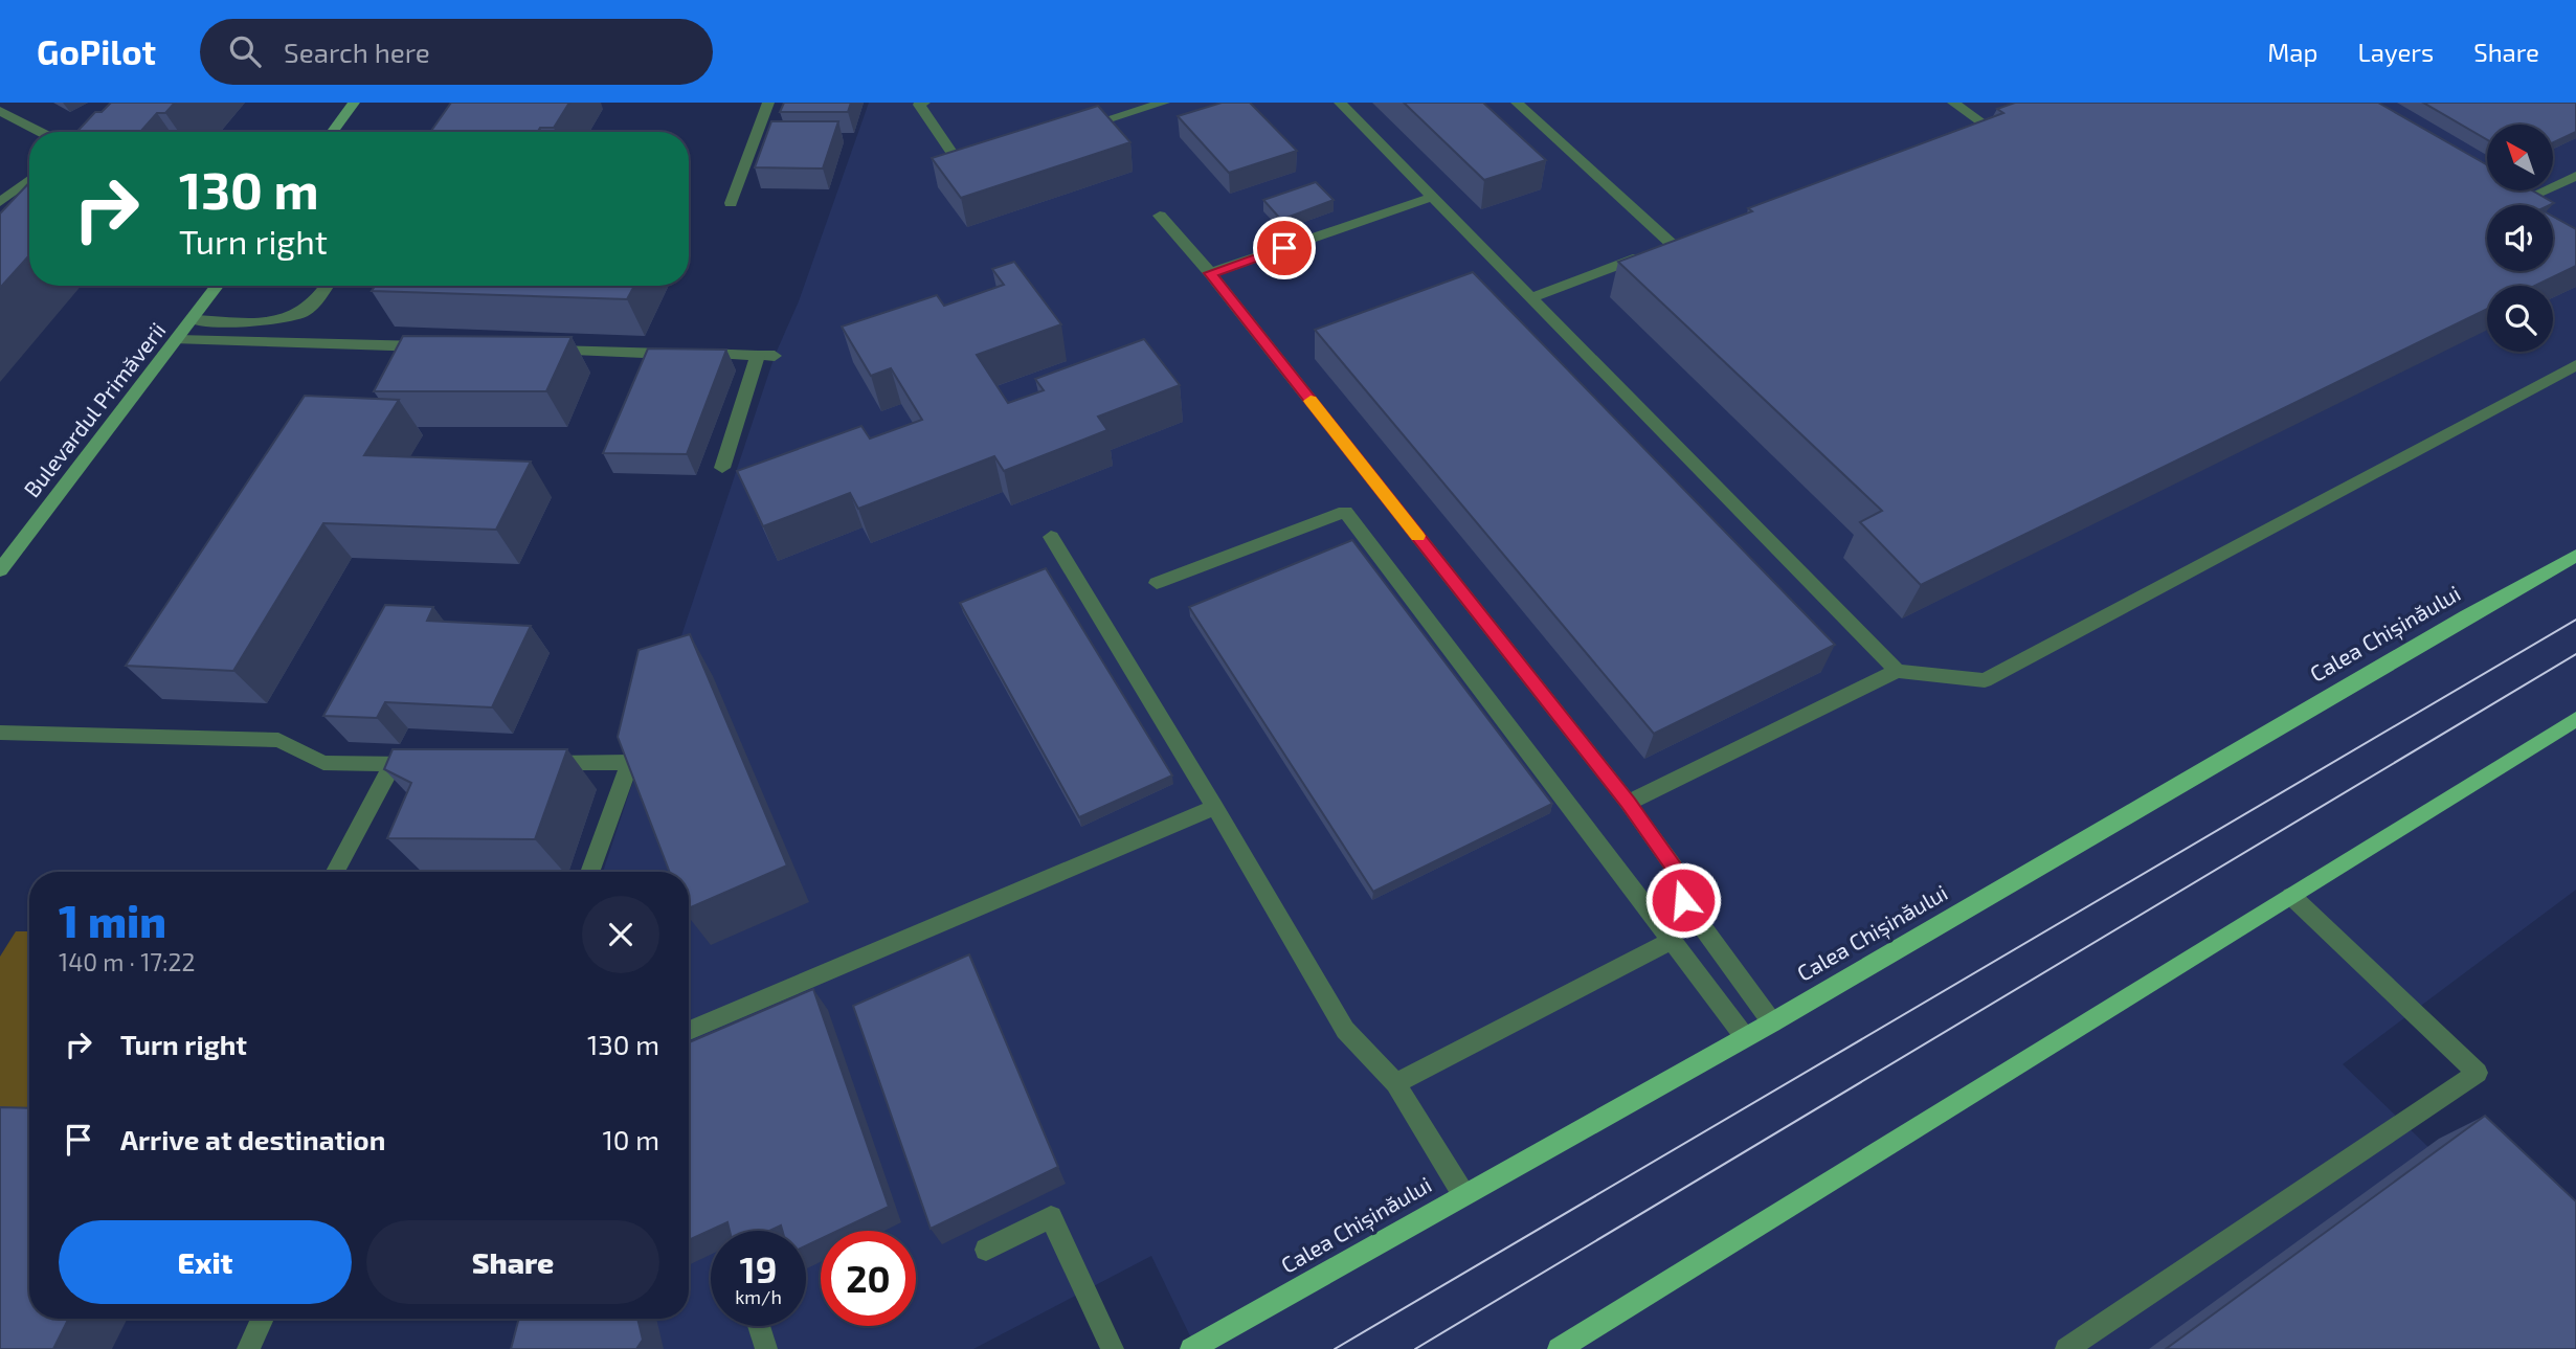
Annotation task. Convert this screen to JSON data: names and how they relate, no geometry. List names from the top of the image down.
{
  "streets": {
    "main road": ["Bulevardul Primăverii", "Calea Chișinăului"]
  },
  "north": "top left",
  "page": {
    "header": "GoPilot",
    "search": "Search here",
    "nav": ["Map", "Layers", "Share"],
    "turn": ["130 m", "Turn right"],
    "heading": ["1 min", "140 m · 17:22"],
    "list": [
      {
        "name": "Turn right",
        "value": "130 m"
      },
      {
        "name": "Arrive at destination",
        "value": "10 m"
      }
    ],
    "buttons": ["Exit", "Share"],
    "speed": "19 km/h",
    "limit": "20"
  }
}
